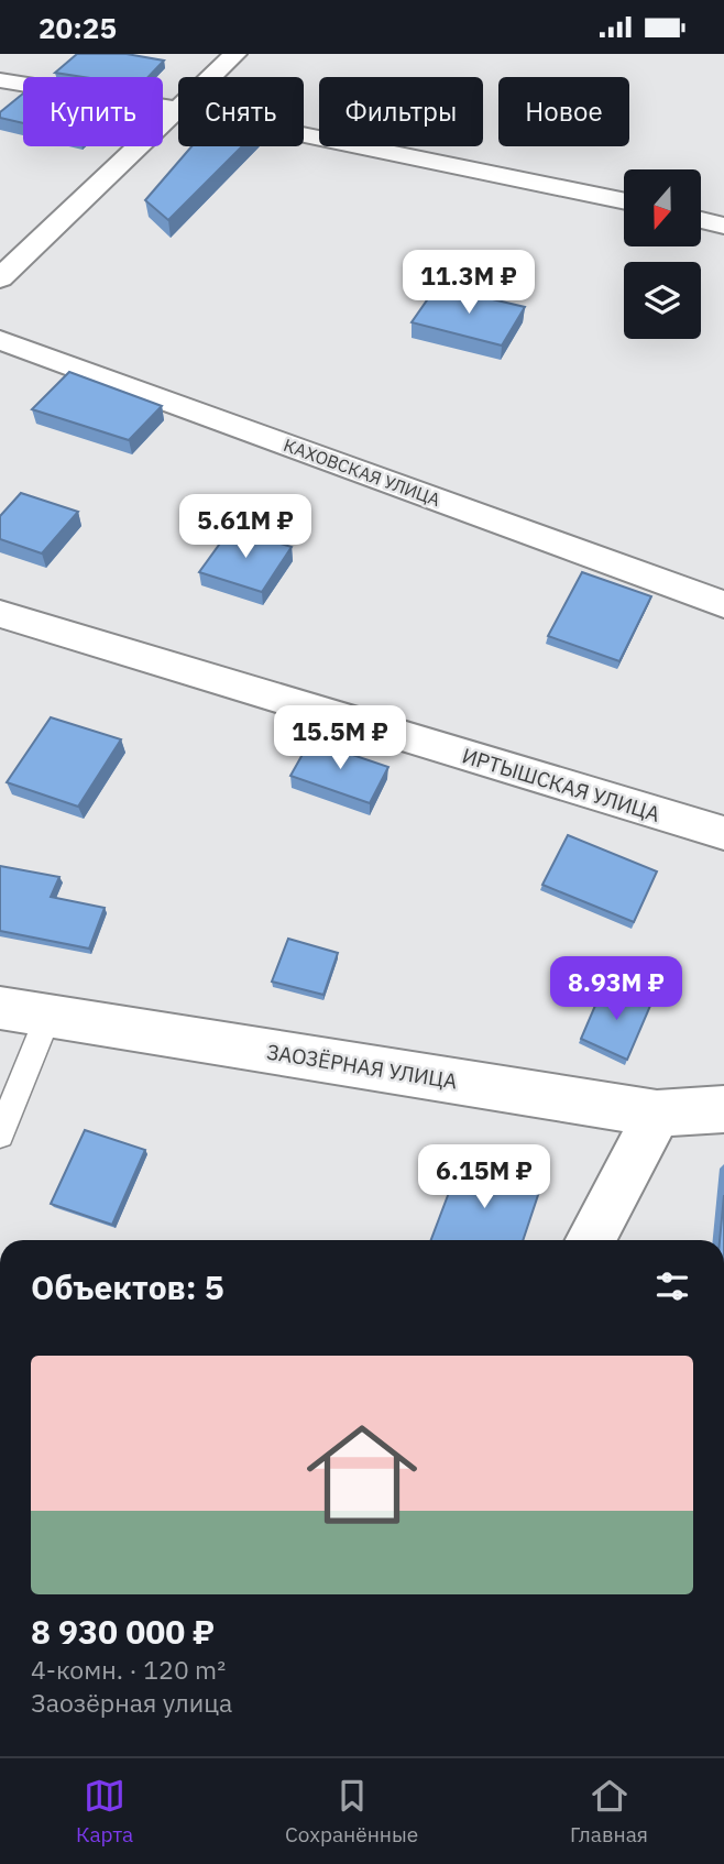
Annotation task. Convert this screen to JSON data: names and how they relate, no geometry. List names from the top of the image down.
{
  "streets": {
    "street": ["КАХОВСКАЯ УЛИЦА", "ИРТЫШСКАЯ УЛИЦА", "ЗАОЗЁРНАЯ УЛИЦА"]
  },
  "north": "bottom",
  "page": {
    "status": "20:25",
    "chip": [
      "Купить",
      "Снять",
      "Фильтры",
      "Новое"
    ],
    "price": [
      "11.3M ₽",
      "5.61M ₽",
      "15.5M ₽",
      "8.93M ₽",
      "6.15M ₽"
    ],
    "heading": "Объектов: 5",
    "list": [
      {
        "name": "8 930 000 ₽",
        "note": "4-комн. · 120 m² · Заозёрная улица"
      }
    ],
    "tabs": ["Карта", "Сохранённые", "Главная"]
  }
}
